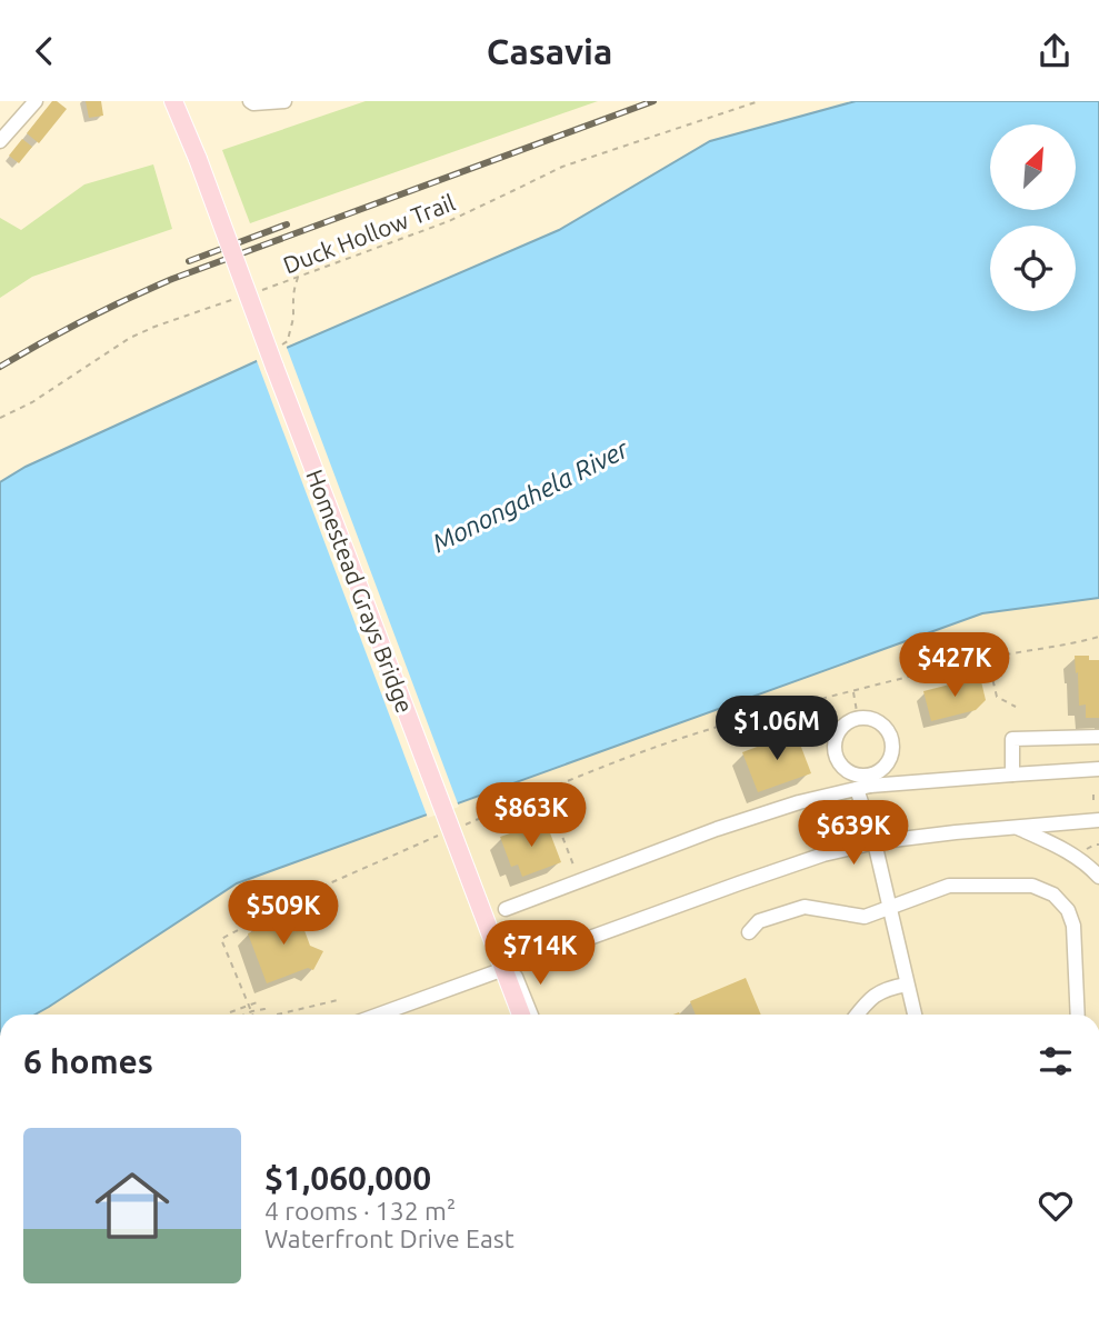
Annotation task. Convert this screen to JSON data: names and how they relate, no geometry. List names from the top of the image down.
{
  "streets": {
    "main road": ["Homestead Grays Bridge"],
    "path": ["Duck Hollow Trail"]
  },
  "water": ["Monongahela River"],
  "north": "top right",
  "page": {
    "header": "Casavia",
    "price": [
      "$427K",
      "$1.06M",
      "$863K",
      "$639K",
      "$509K",
      "$714K"
    ],
    "heading": "6 homes",
    "list": [
      {
        "name": "$1,060,000",
        "note": "4 rooms · 132 m² · Waterfront Drive East"
      }
    ]
  }
}
